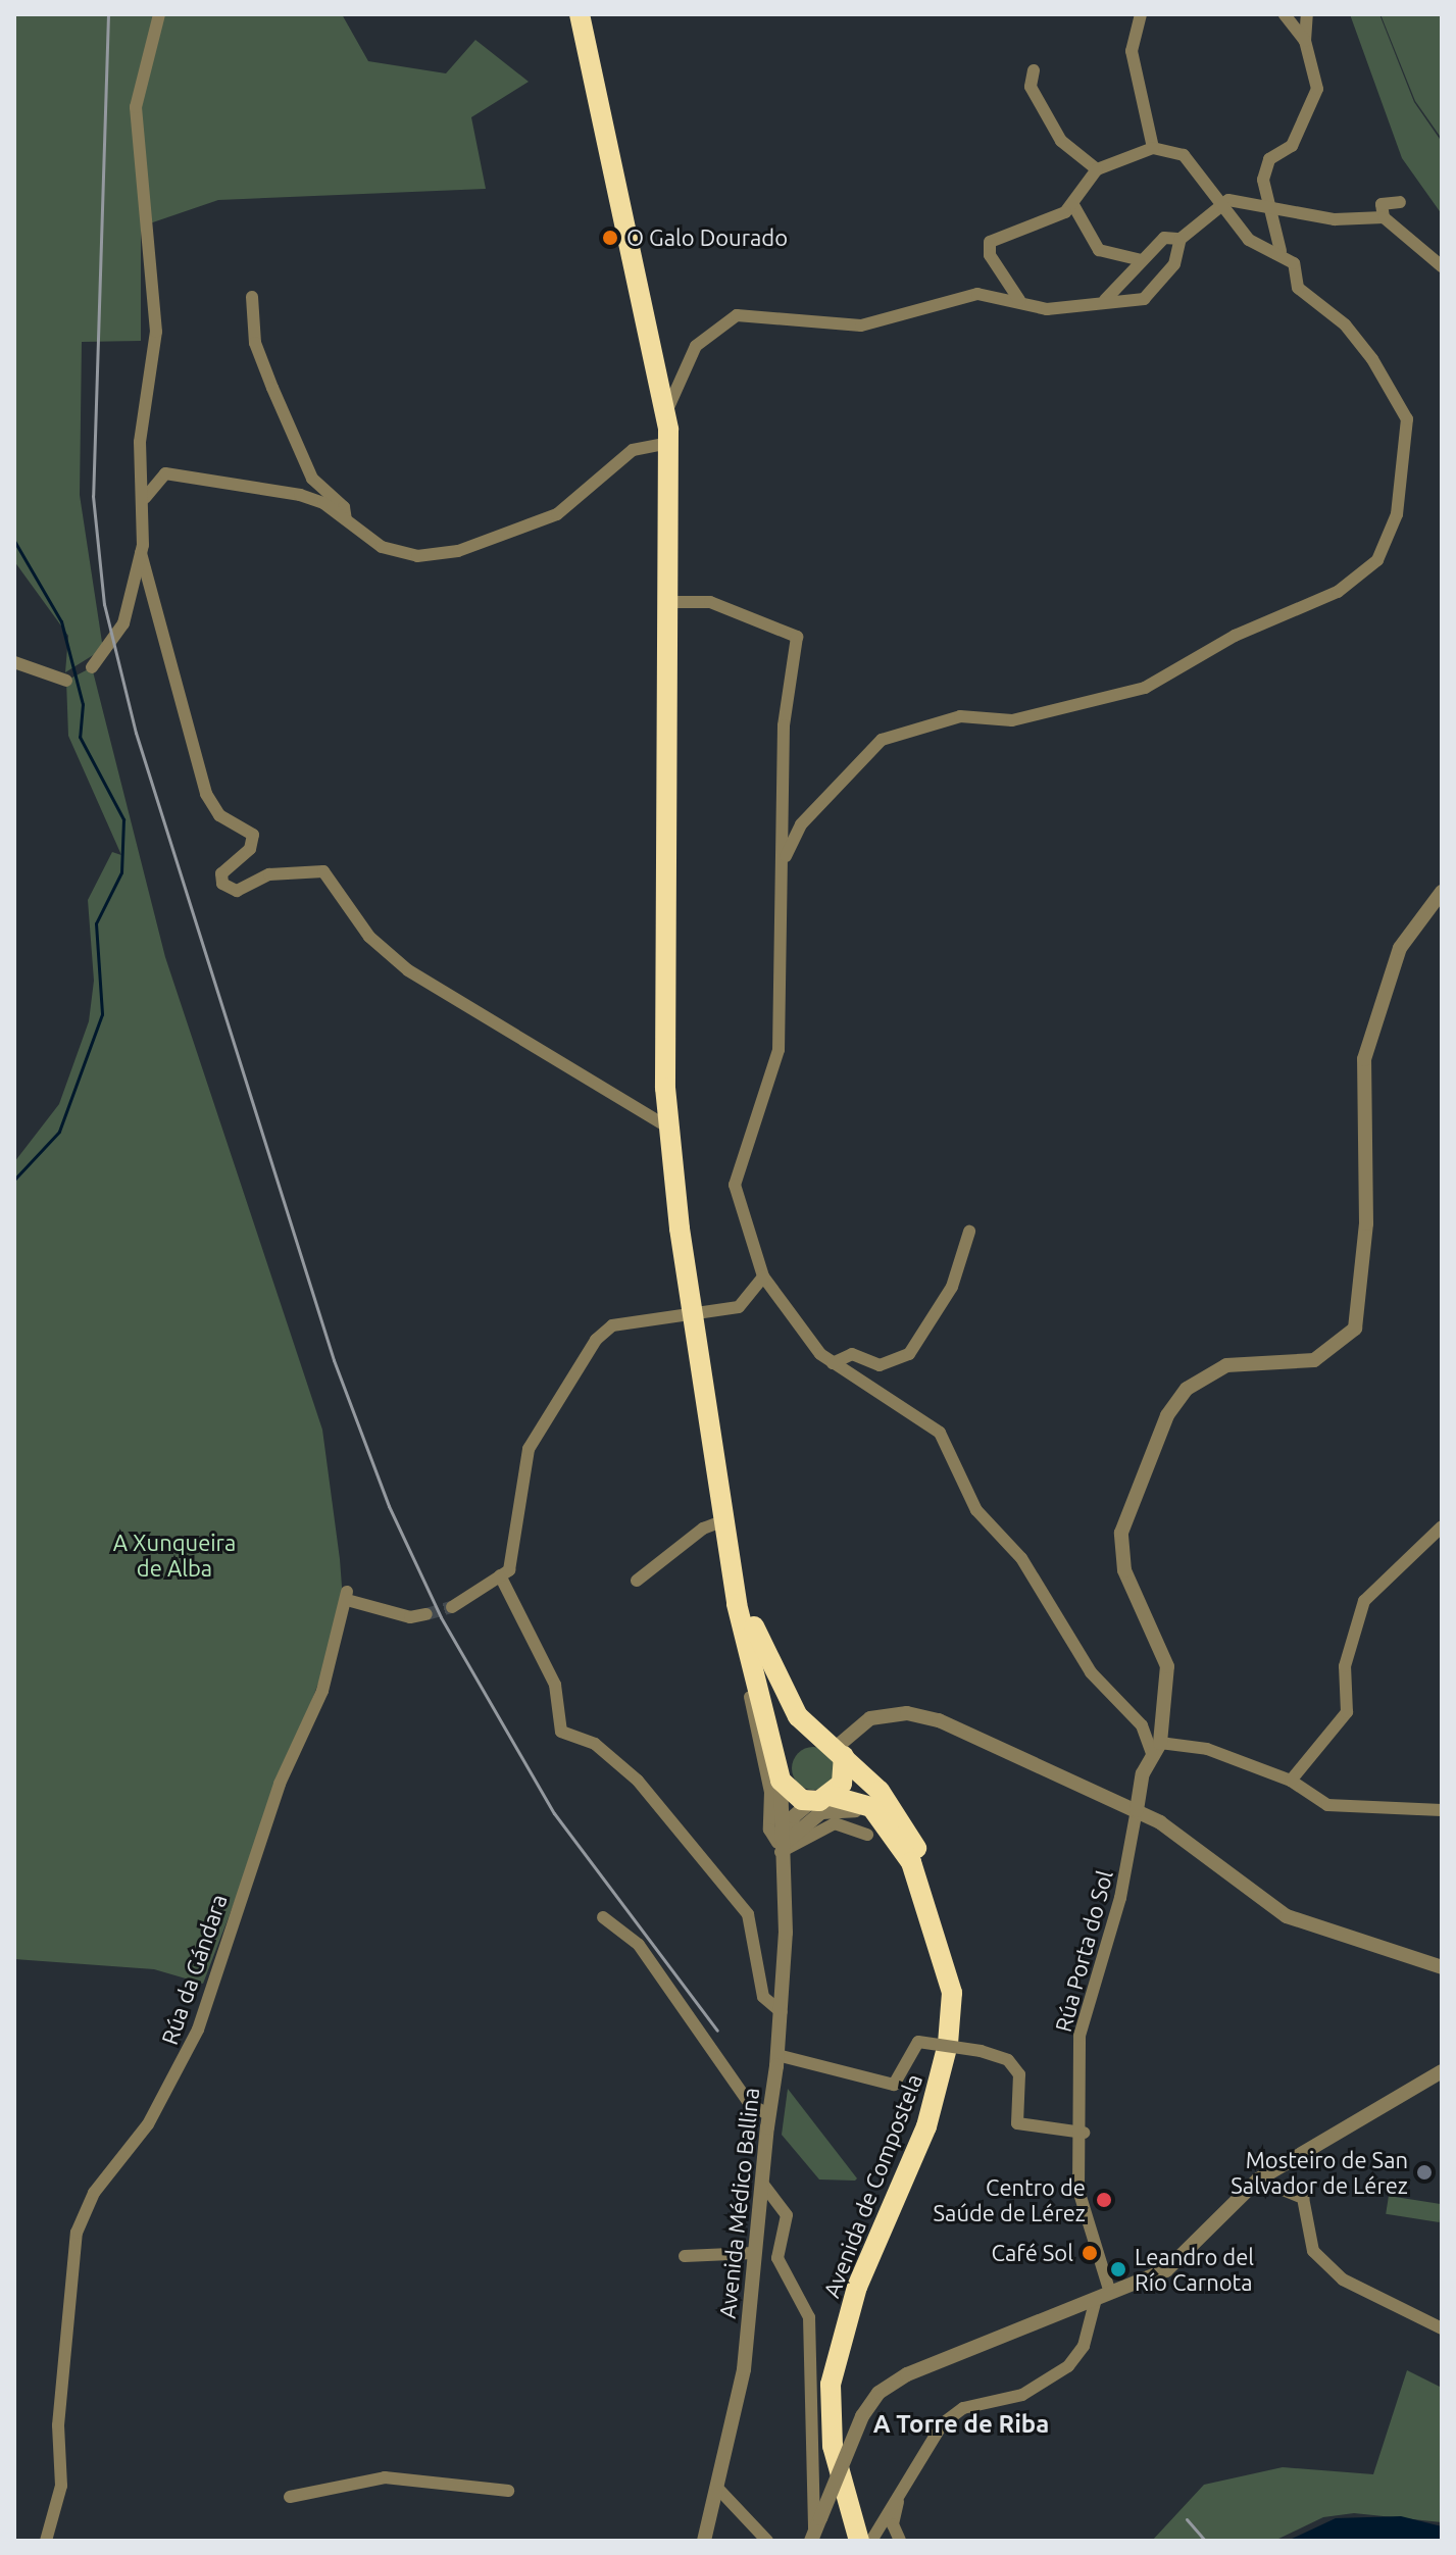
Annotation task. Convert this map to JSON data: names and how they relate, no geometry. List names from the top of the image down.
{
  "streets": {
    "highway": ["Avenida de Compostela"],
    "street": ["Rúa Porta do Sol", "Rúa da Gándara", "Avenida Médico Ballina"]
  },
  "crossings": [
    ["Avenida de Compostela", "Avenida Médico Ballina"]
  ],
  "districts": ["A Torre de Riba"],
  "parks": ["A Xunqueira de Alba"],
  "places": [
    "O Galo Dourado",
    "Mosteiro de San Salvador de Lérez",
    "Centro de Saúde de Lérez",
    "Café Sol",
    "Leandro del Río Carnota"
  ]
}
